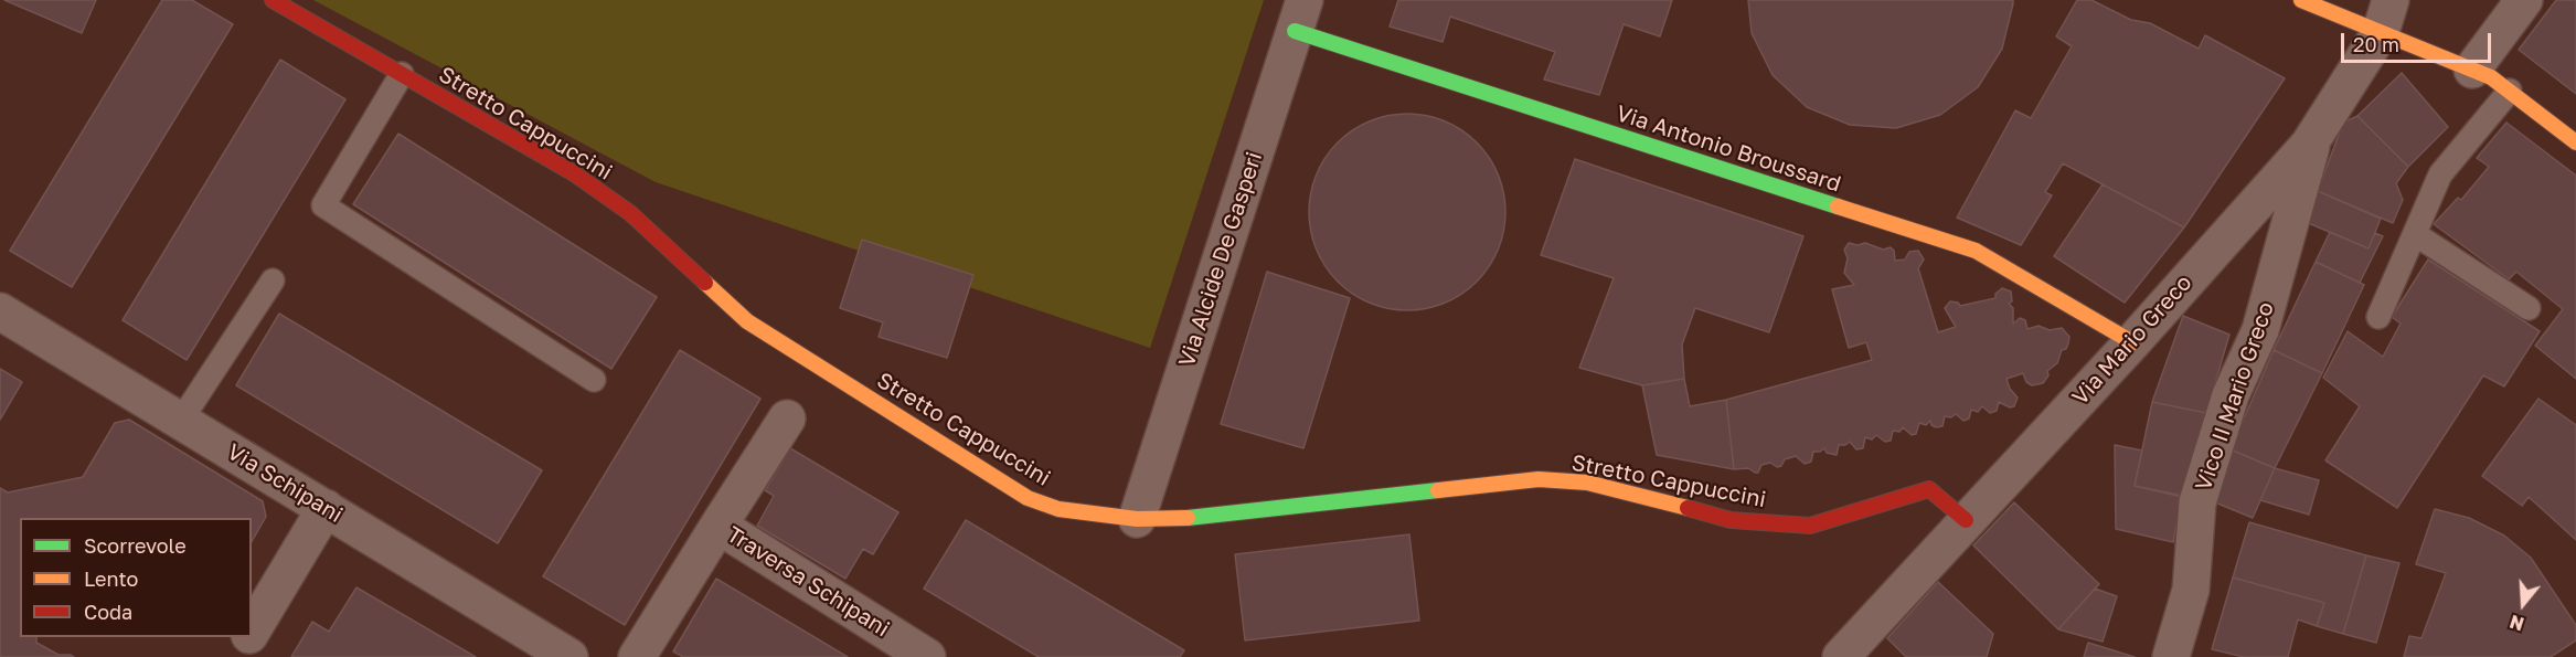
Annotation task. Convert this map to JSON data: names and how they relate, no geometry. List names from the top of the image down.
{
  "streets": {
    "street": [
      "Stretto Cappuccini",
      "Via Antonio Broussard",
      "Via Alcide De Gasperi",
      "Via Mario Greco",
      "Vico II Mario Greco",
      "Via Schipani",
      "Traversa Schipani"
    ]
  },
  "crossings": [
    ["Stretto Cappuccini", "Via Alcide De Gasperi"],
    ["Stretto Cappuccini", "Via Mario Greco"],
    ["Via Antonio Broussard", "Via Alcide De Gasperi"],
    ["Via Antonio Broussard", "Via Mario Greco"],
    ["Via Mario Greco", "Vico II Mario Greco"]
  ],
  "legend": ["Scorrevole", "Lento", "Coda"],
  "scale_bar": "20 m",
  "north": "bottom"
}
